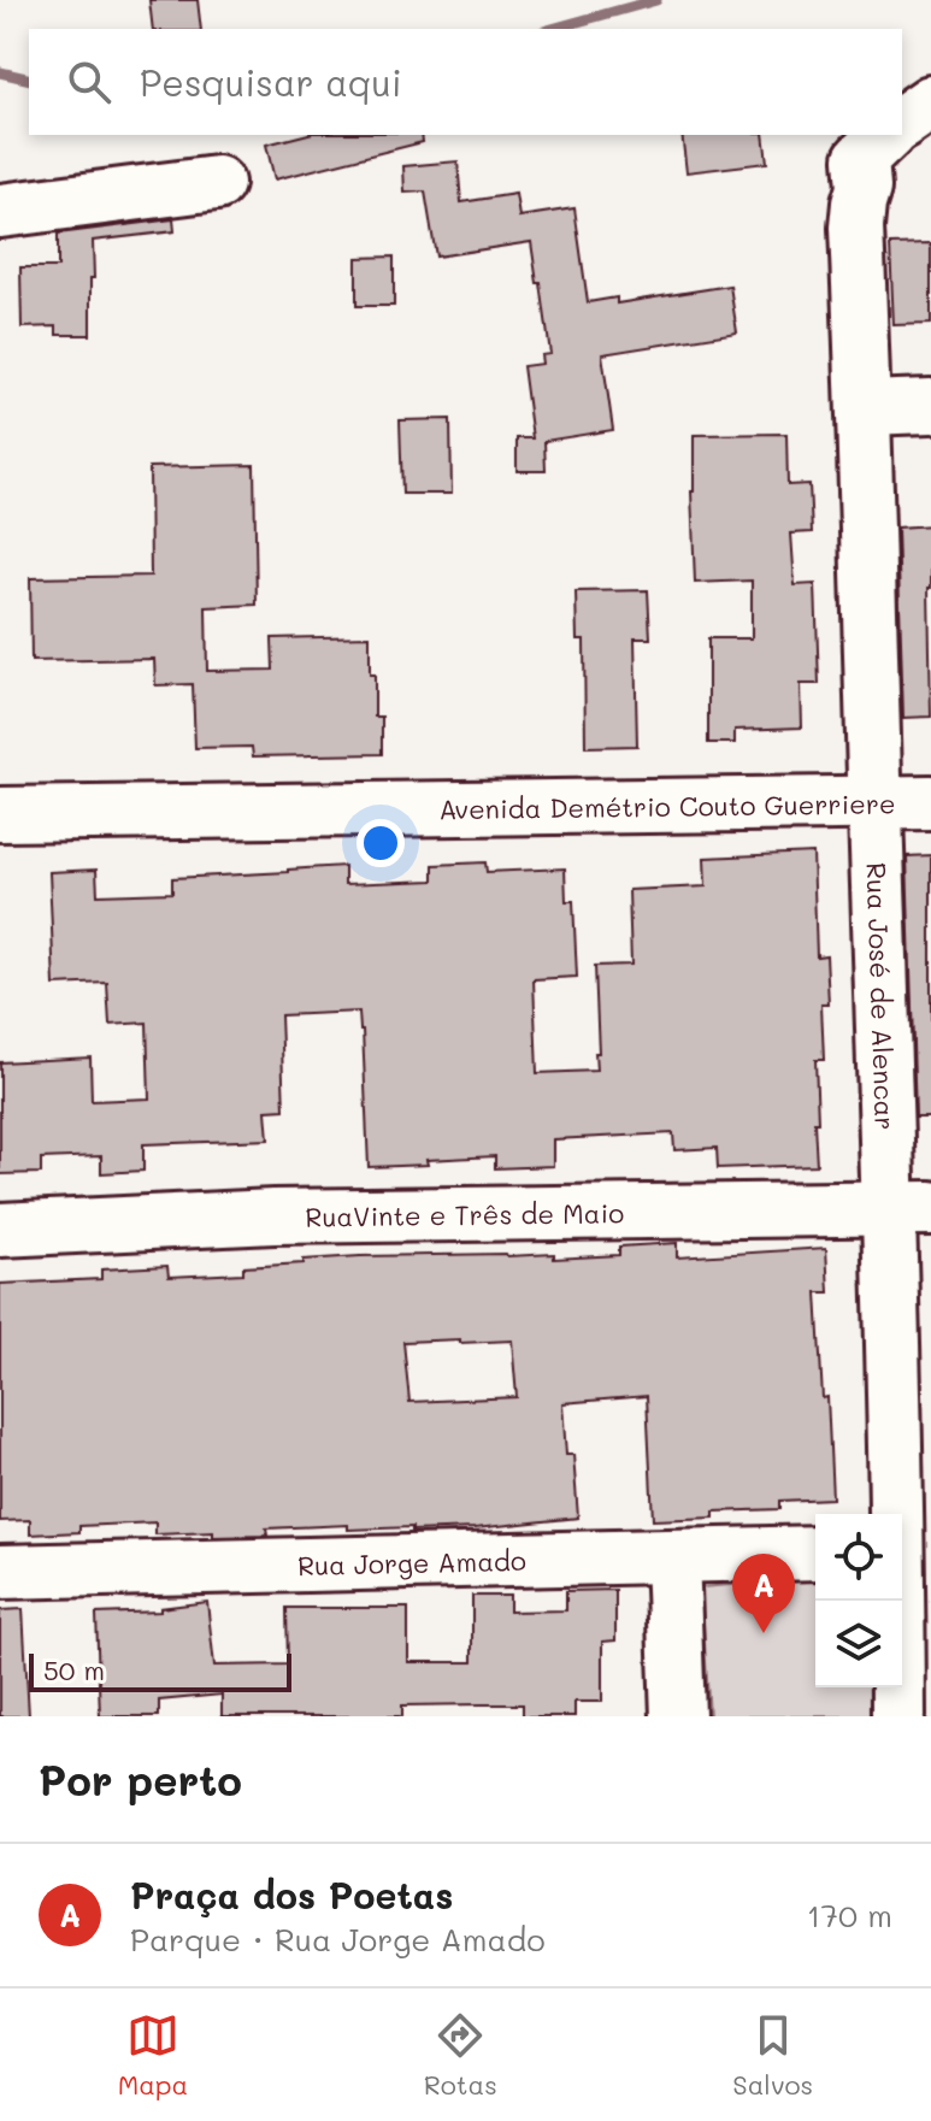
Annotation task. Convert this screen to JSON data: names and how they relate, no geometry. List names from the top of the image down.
{
  "streets": {
    "street": [
      "Avenida Demétrio Couto Guerriere",
      "Rua José de Alencar",
      "RuaVinte e Três de Maio",
      "Rua Jorge Amado"
    ]
  },
  "crossings": [
    ["Avenida Demétrio Couto Guerriere", "Rua José de Alencar"],
    ["Rua José de Alencar", "RuaVinte e Três de Maio"]
  ],
  "scale_bar": "50 m",
  "page": {
    "search": "Pesquisar aqui",
    "pins": "A",
    "scale": "50 m",
    "heading": "Por perto",
    "list": [
      {
        "mark": "A",
        "name": "Praça dos Poetas",
        "note": "Parque · Rua Jorge Amado",
        "value": "170 m"
      }
    ],
    "nav": ["Mapa", "Rotas", "Salvos"]
  }
}
